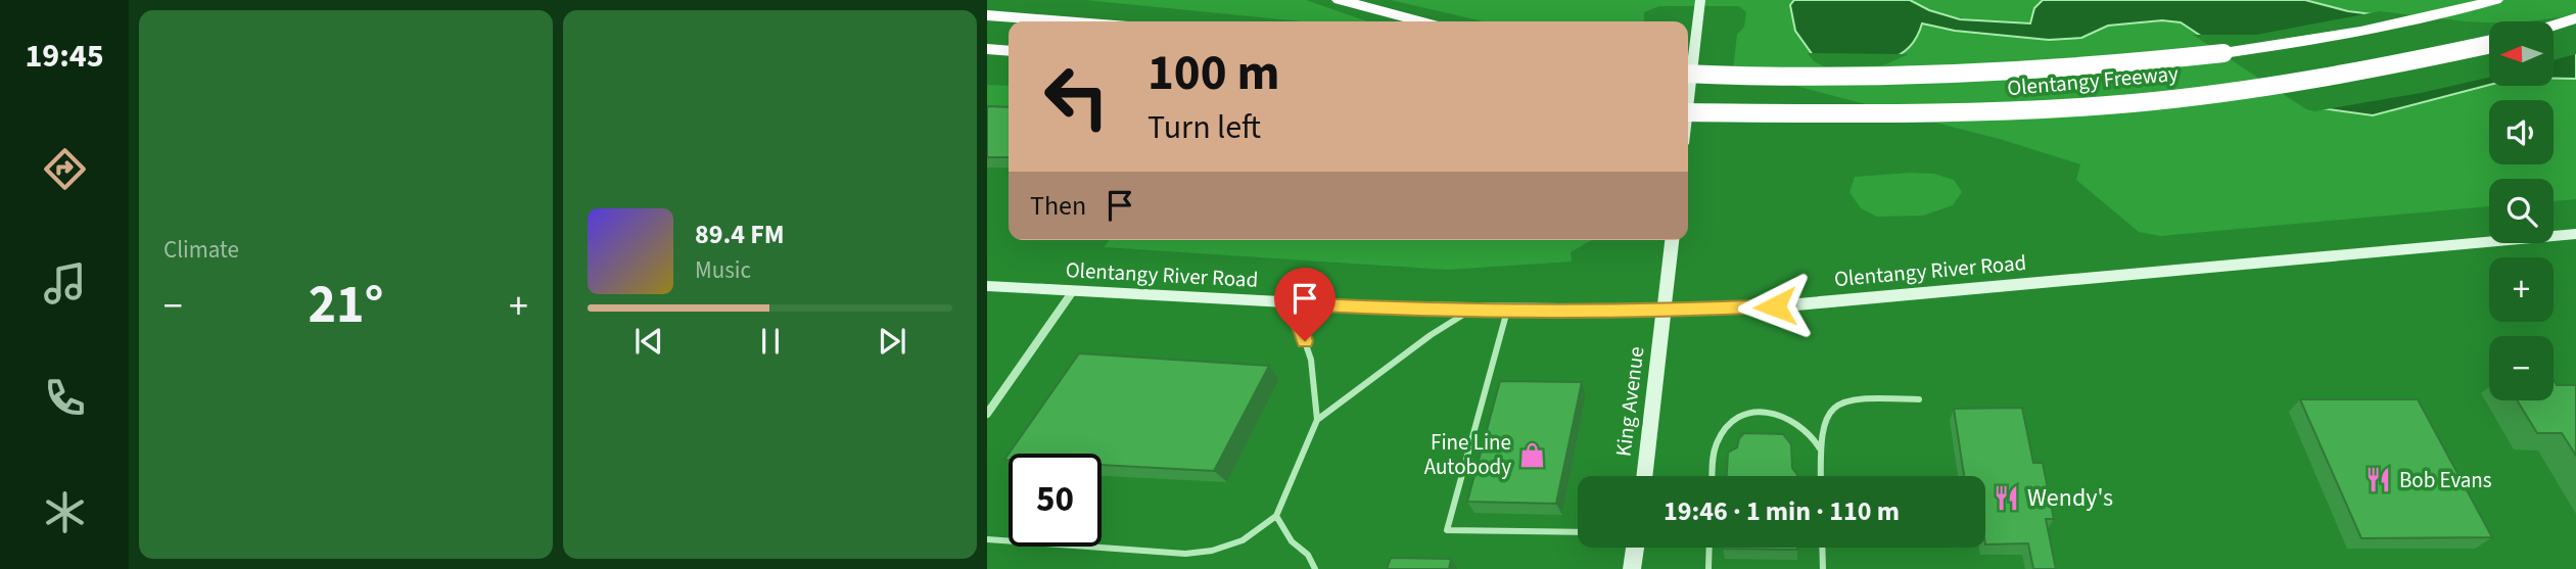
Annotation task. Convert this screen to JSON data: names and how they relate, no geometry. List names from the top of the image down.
{
  "streets": {
    "highway": ["Olentangy Freeway"],
    "main road": ["Olentangy River Road", "King Avenue"]
  },
  "crossings": [
    ["Olentangy River Road", "King Avenue"]
  ],
  "places": {
    "shop": ["Fine Line Autobody"],
    "restaurant": ["Bob Evans", "Wendy's"]
  },
  "north": "left",
  "page": {
    "tabs": "19:45",
    "tile": "Climate",
    "map_buttons": ["+", "−"],
    "turn": ["100 m", "Turn left"],
    "then": "Then",
    "song": ["89.4 FM", "Music"],
    "heat": ["−", "21°", "+"],
    "limit": "50",
    "trip": "19:46 · 1 min · 110 m"
  }
}
